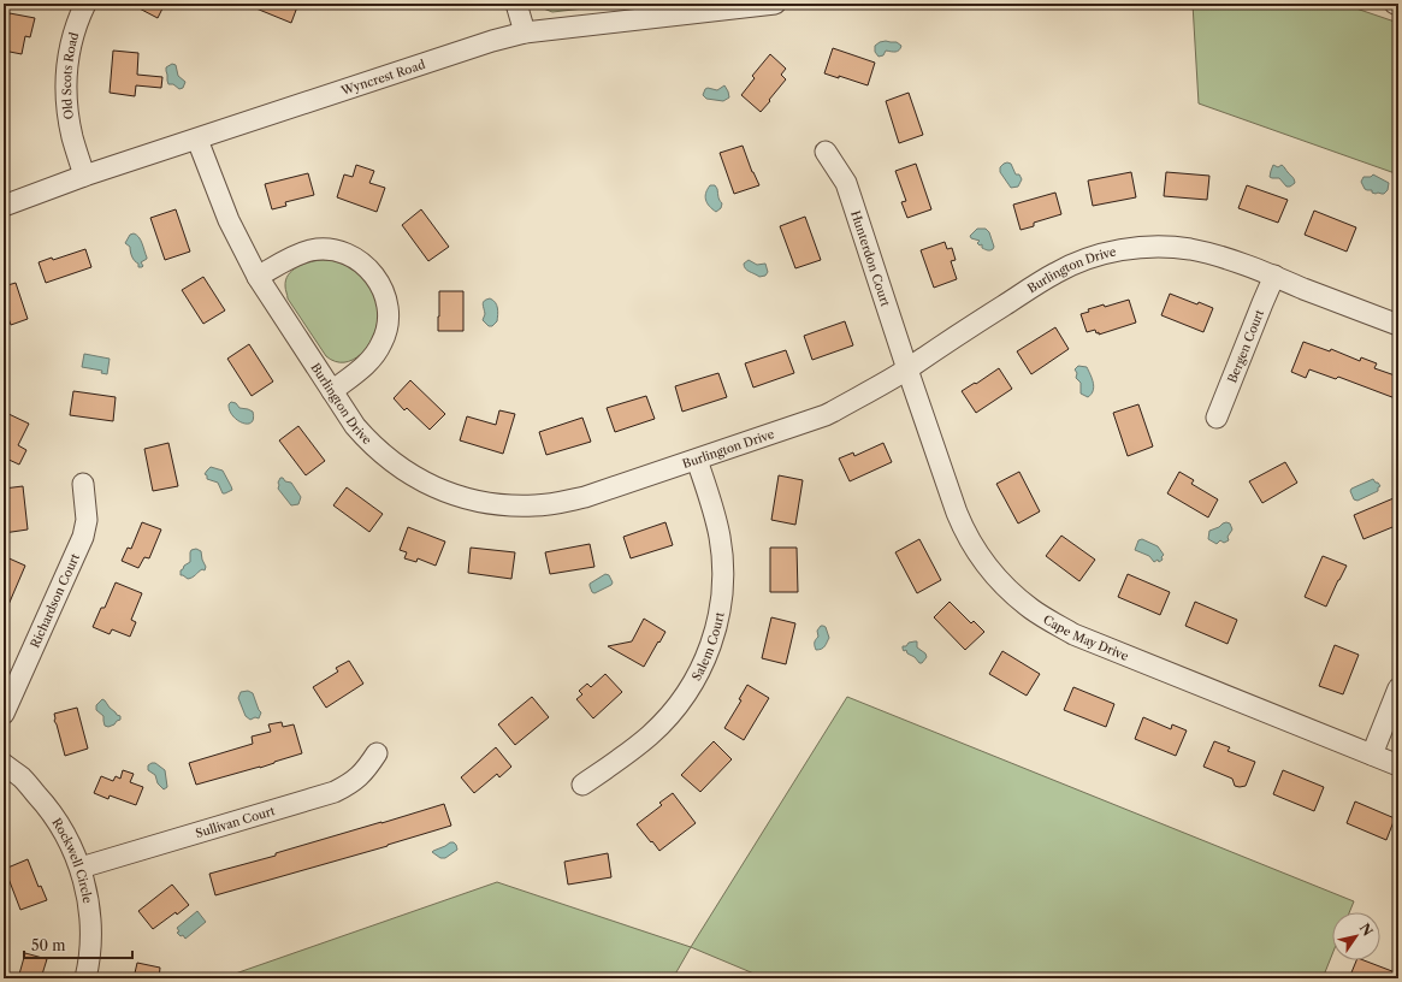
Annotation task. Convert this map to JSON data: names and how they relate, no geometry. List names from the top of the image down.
{
  "streets": {
    "street": [
      "Old Scots Road",
      "Wyncrest Road",
      "Hunterdon Court",
      "Burlington Drive",
      "Bergen Court",
      "Richardson Court",
      "Cape May Drive",
      "Salem Court",
      "Sullivan Court",
      "Rockwell Circle"
    ]
  },
  "crossings": [
    ["Old Scots Road", "Wyncrest Road"],
    ["Wyncrest Road", "Burlington Drive"],
    ["Hunterdon Court", "Burlington Drive"],
    ["Hunterdon Court", "Cape May Drive"],
    ["Burlington Drive", "Bergen Court"],
    ["Burlington Drive", "Cape May Drive"],
    ["Burlington Drive", "Salem Court"],
    ["Sullivan Court", "Rockwell Circle"]
  ],
  "scale_bar": "50 m",
  "north": "top right"
}
